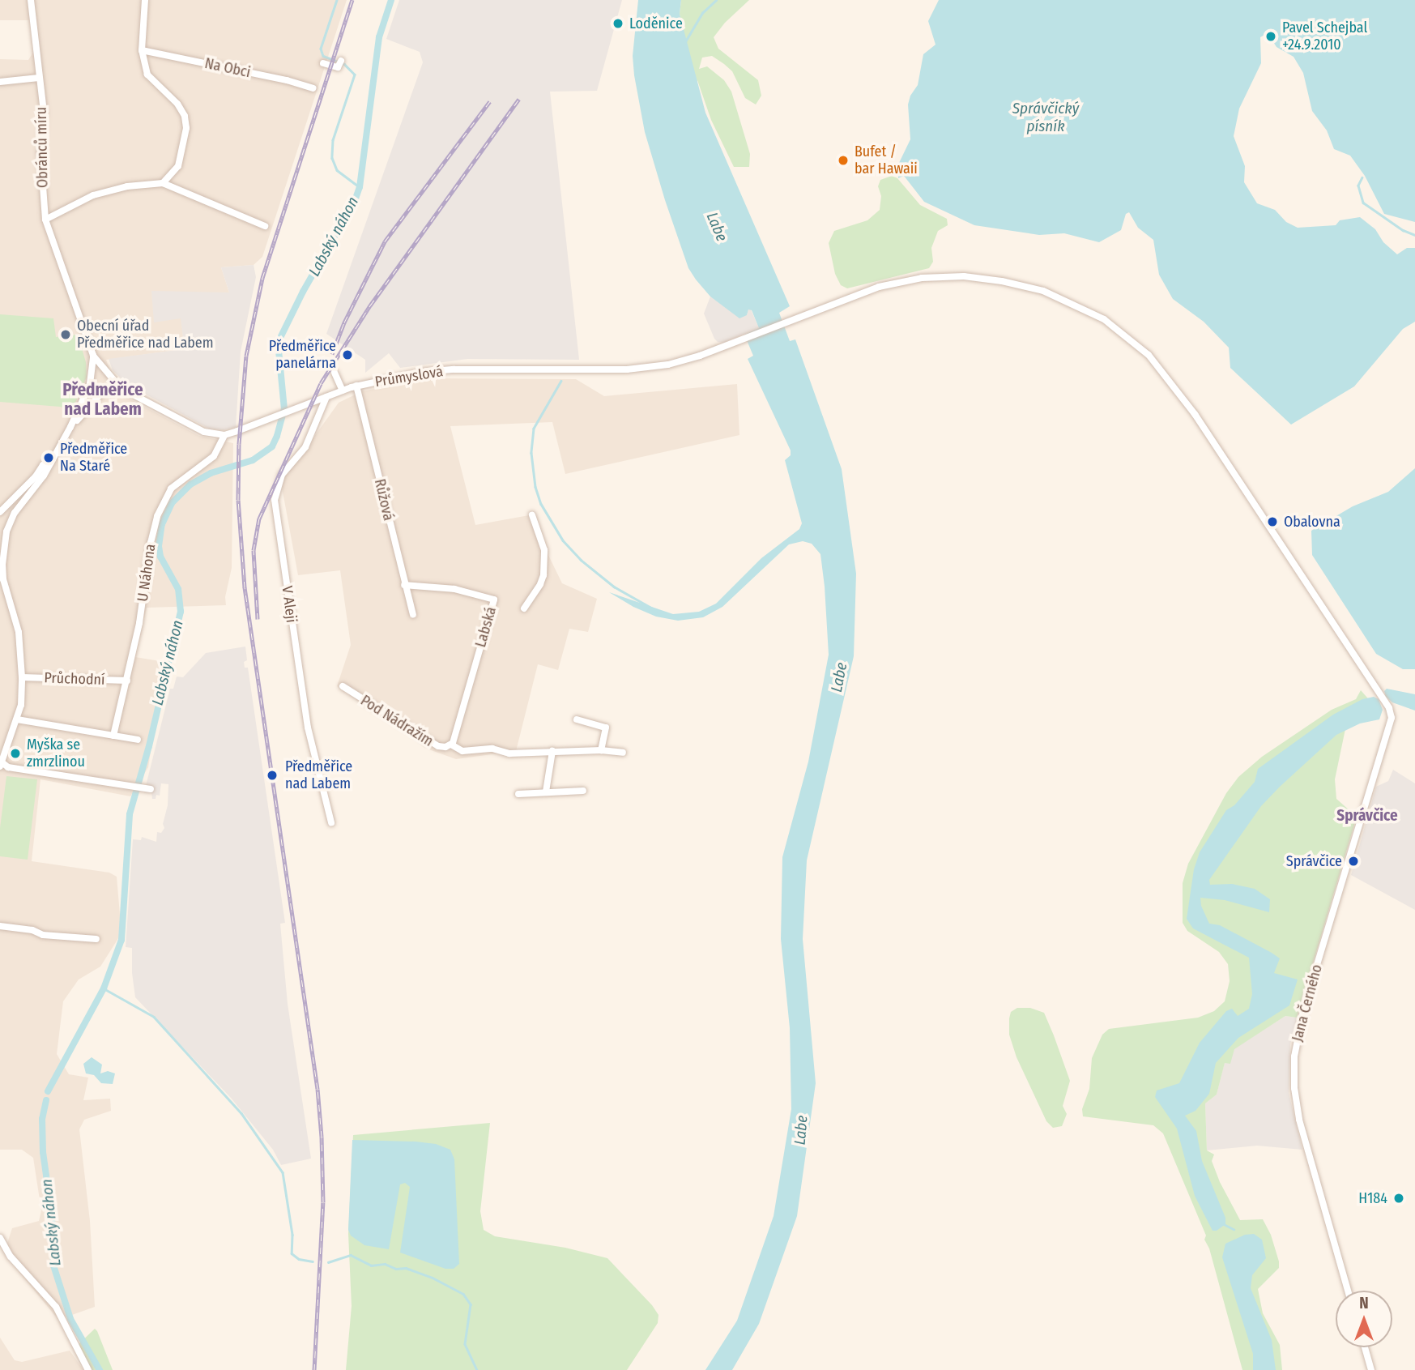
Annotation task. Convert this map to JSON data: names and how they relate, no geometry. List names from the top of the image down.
{
  "streets": {
    "street": [
      "Na Obci",
      "Obránců míru",
      "Průmyslová",
      "Růžová",
      "U Náhona",
      "V Aleji",
      "Labská",
      "Průchodní",
      "Pod Nádražím",
      "Jana Černého"
    ]
  },
  "crossings": [
    ["Obránců míru", "Průchodní"],
    ["Průmyslová", "Růžová"],
    ["Průmyslová", "U Náhona"],
    ["Průmyslová", "V Aleji"],
    ["Průmyslová", "Jana Černého"],
    ["Růžová", "Labská"],
    ["U Náhona", "Průchodní"],
    ["Labská", "Pod Nádražím"]
  ],
  "districts": ["Předměřice nad Labem", "Správčice"],
  "water": ["Správčický písník", "Labe", "Labský náhon"],
  "places": [
    "Loděnice",
    "Pavel Schejbal +24.9.2010",
    "Bufet / bar Hawaii",
    "Obecní úřad Předměřice nad Labem",
    "Předměřice panelárna",
    "Předměřice Na Staré",
    "Obalovna",
    "Myška se zmrzlinou",
    "Předměřice nad Labem",
    "Správčice",
    "H184"
  ],
  "north": "top"
}
